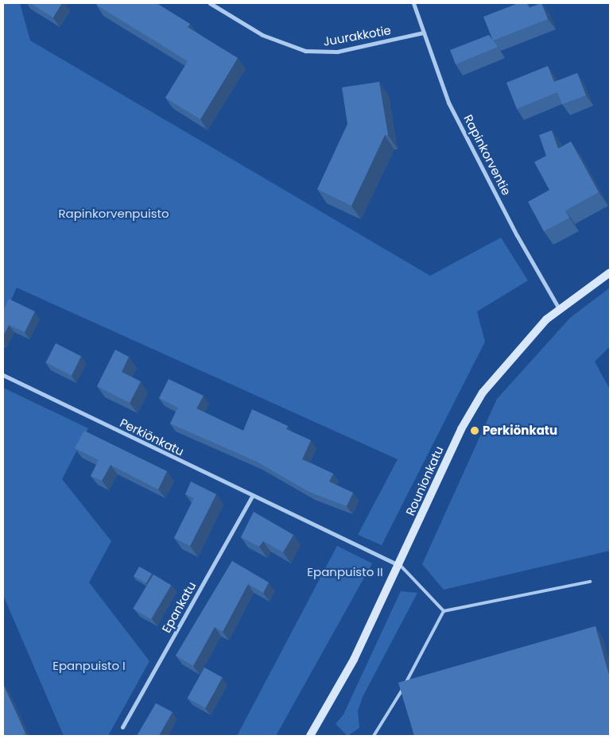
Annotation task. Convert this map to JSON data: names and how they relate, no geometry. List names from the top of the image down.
{
  "streets": {
    "main road": ["Rounionkatu"],
    "street": [
      "Juurakkotie",
      "Rapinkorventie",
      "Perkiönkatu",
      "Epankatu"
    ]
  },
  "crossings": [
    ["Juurakkotie", "Rapinkorventie"],
    ["Rapinkorventie", "Rounionkatu"],
    ["Perkiönkatu", "Rounionkatu"],
    ["Perkiönkatu", "Epankatu"]
  ],
  "parks": ["Rapinkorvenpuisto", "Epanpuisto II", "Epanpuisto I"],
  "places": ["Perkiönkatu"]
}
